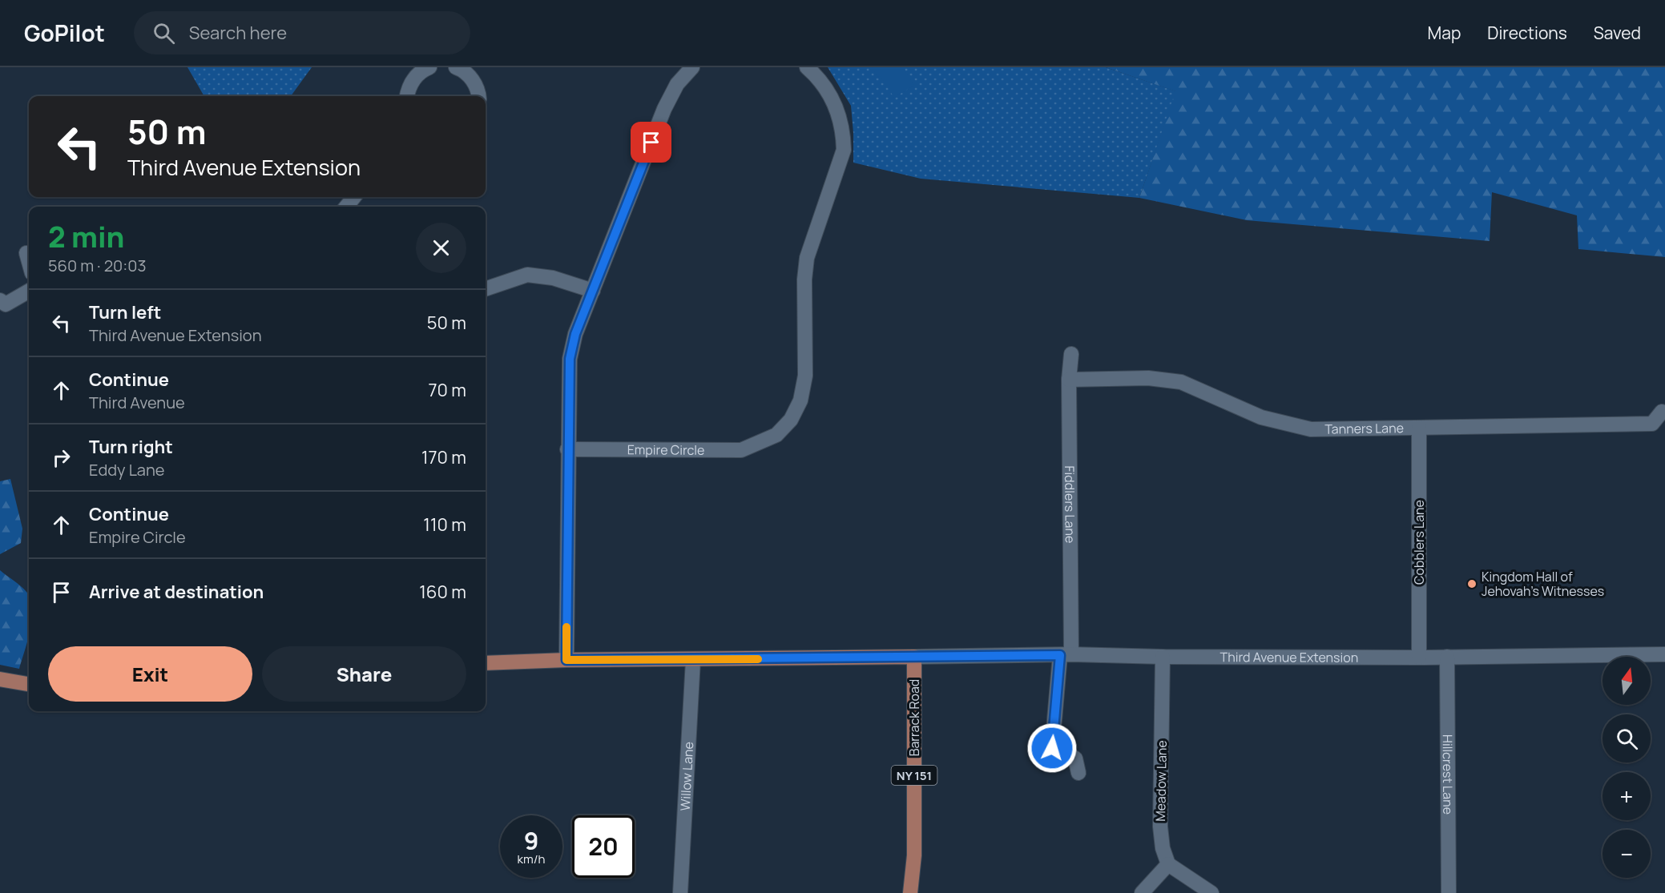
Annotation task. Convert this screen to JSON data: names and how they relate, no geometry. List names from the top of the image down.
{
  "streets": {
    "main road": ["Barrack Road", "NY 151"],
    "street": [
      "Tanners Lane",
      "Empire Circle",
      "Fiddlers Lane",
      "Cobblers Lane",
      "Third Avenue Extension",
      "Hillcrest Lane",
      "Willow Lane",
      "Meadow Lane"
    ]
  },
  "crossings": [
    ["Tanners Lane", "Fiddlers Lane"],
    ["Tanners Lane", "Cobblers Lane"],
    ["Fiddlers Lane", "Third Avenue Extension"],
    ["Cobblers Lane", "Third Avenue Extension"],
    ["Third Avenue Extension", "Barrack Road"],
    ["Third Avenue Extension", "Hillcrest Lane"],
    ["Third Avenue Extension", "Meadow Lane"]
  ],
  "places": ["Kingdom Hall of Jehovah’s Witnesses"],
  "north": "top",
  "page": {
    "header": "GoPilot",
    "search": "Search here",
    "nav": ["Map", "Directions", "Saved"],
    "turn": ["50 m", "Third Avenue Extension"],
    "heading": ["2 min", "560 m · 20:03"],
    "list": [
      {
        "name": "Turn left",
        "note": "Third Avenue Extension",
        "value": "50 m"
      },
      {
        "name": "Continue",
        "note": "Third Avenue",
        "value": "70 m"
      },
      {
        "name": "Turn right",
        "note": "Eddy Lane",
        "value": "170 m"
      },
      {
        "name": "Continue",
        "note": "Empire Circle",
        "value": "110 m"
      },
      {
        "name": "Arrive at destination",
        "value": "160 m"
      }
    ],
    "buttons": ["Exit", "Share"],
    "map_buttons": ["+", "−"],
    "speed": "9 km/h",
    "limit": "20"
  }
}
